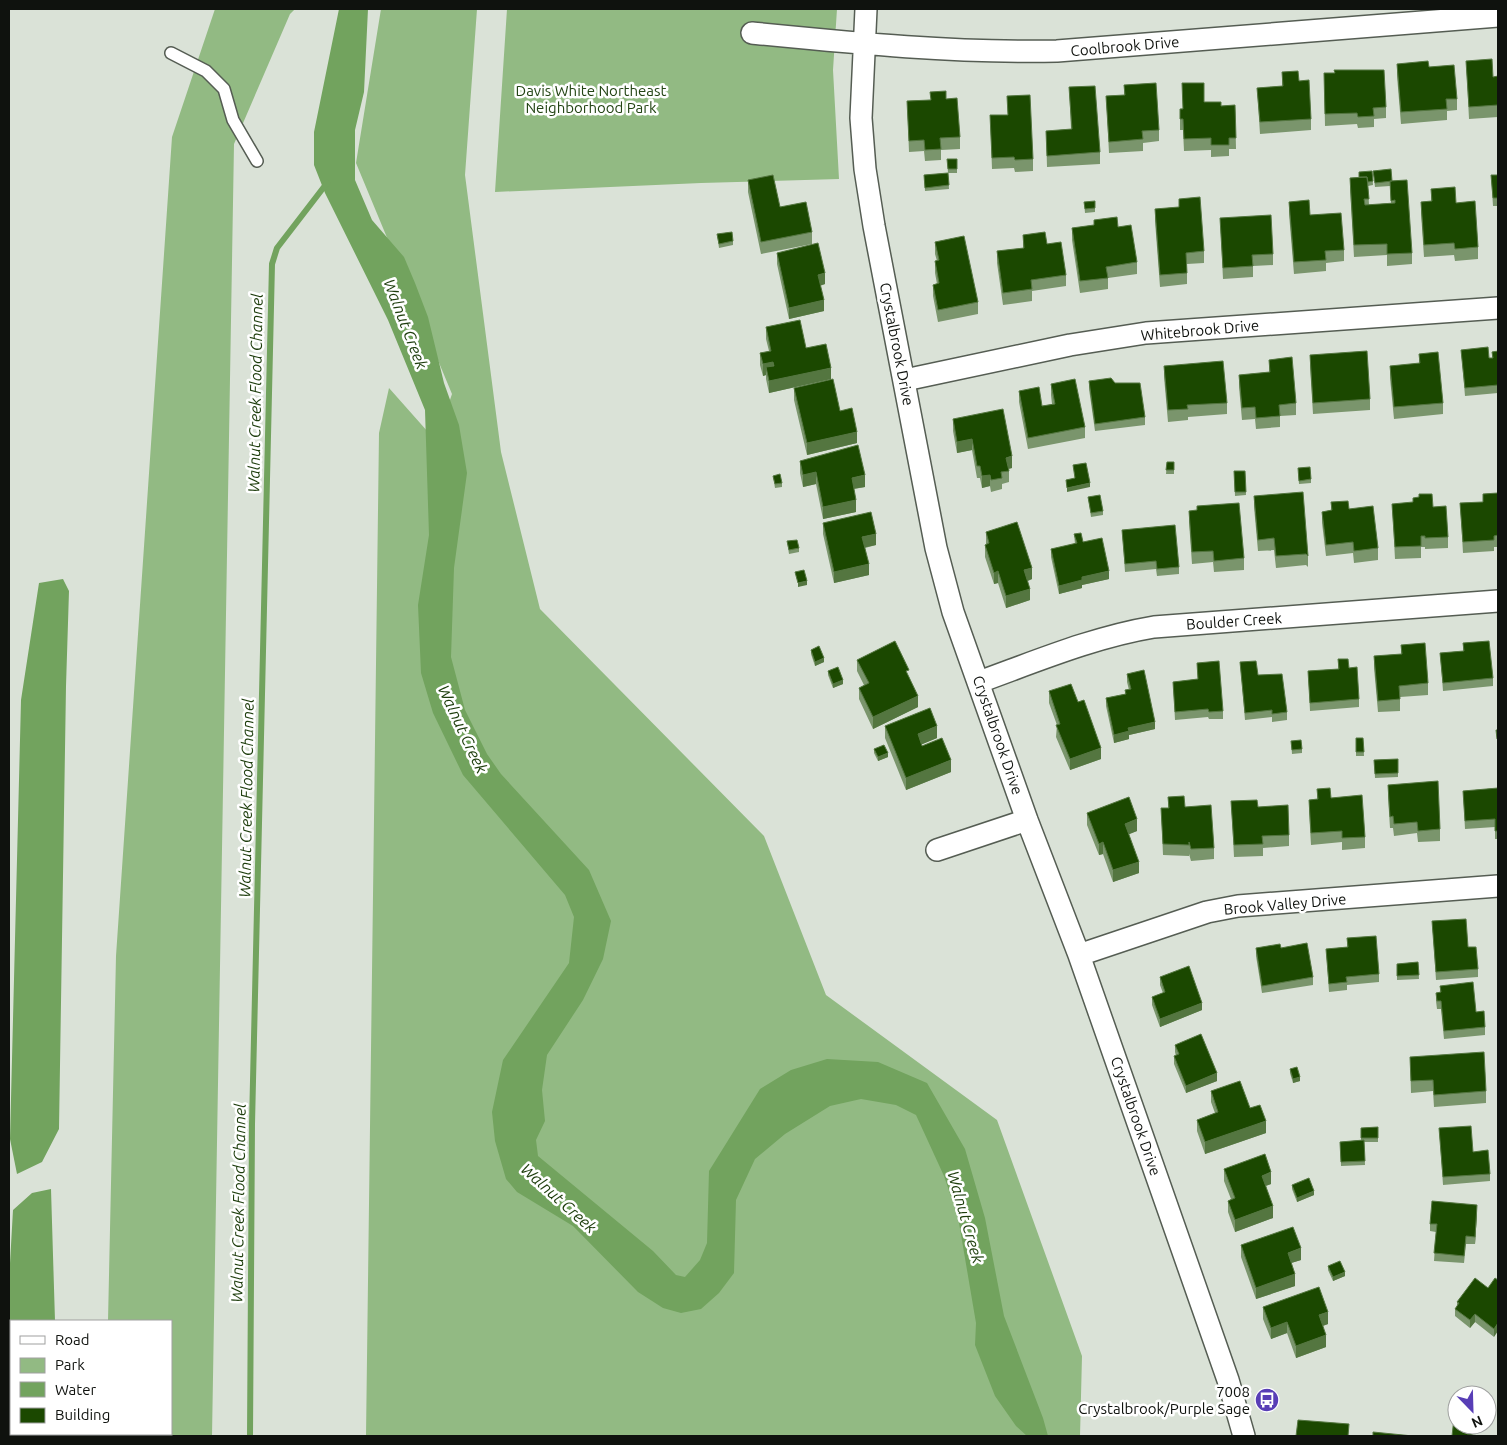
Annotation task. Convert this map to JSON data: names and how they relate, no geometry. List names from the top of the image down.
{
  "streets": {
    "street": [
      "Coolbrook Drive",
      "Whitebrook Drive",
      "Crystalbrook Drive",
      "Boulder Creek",
      "Brook Valley Drive"
    ]
  },
  "crossings": [
    ["Coolbrook Drive", "Crystalbrook Drive"],
    ["Whitebrook Drive", "Crystalbrook Drive"],
    ["Crystalbrook Drive", "Boulder Creek"],
    ["Crystalbrook Drive", "Brook Valley Drive"]
  ],
  "water": ["Walnut Creek", "Walnut Creek Flood Channel"],
  "parks": ["Davis White Northeast Neighborhood Park"],
  "places": {
    "bus stop": ["7008 Crystalbrook/Purple Sage"]
  },
  "legend": [
    "Road",
    "Park",
    "Water",
    "Building"
  ],
  "north": "bottom right"
}
